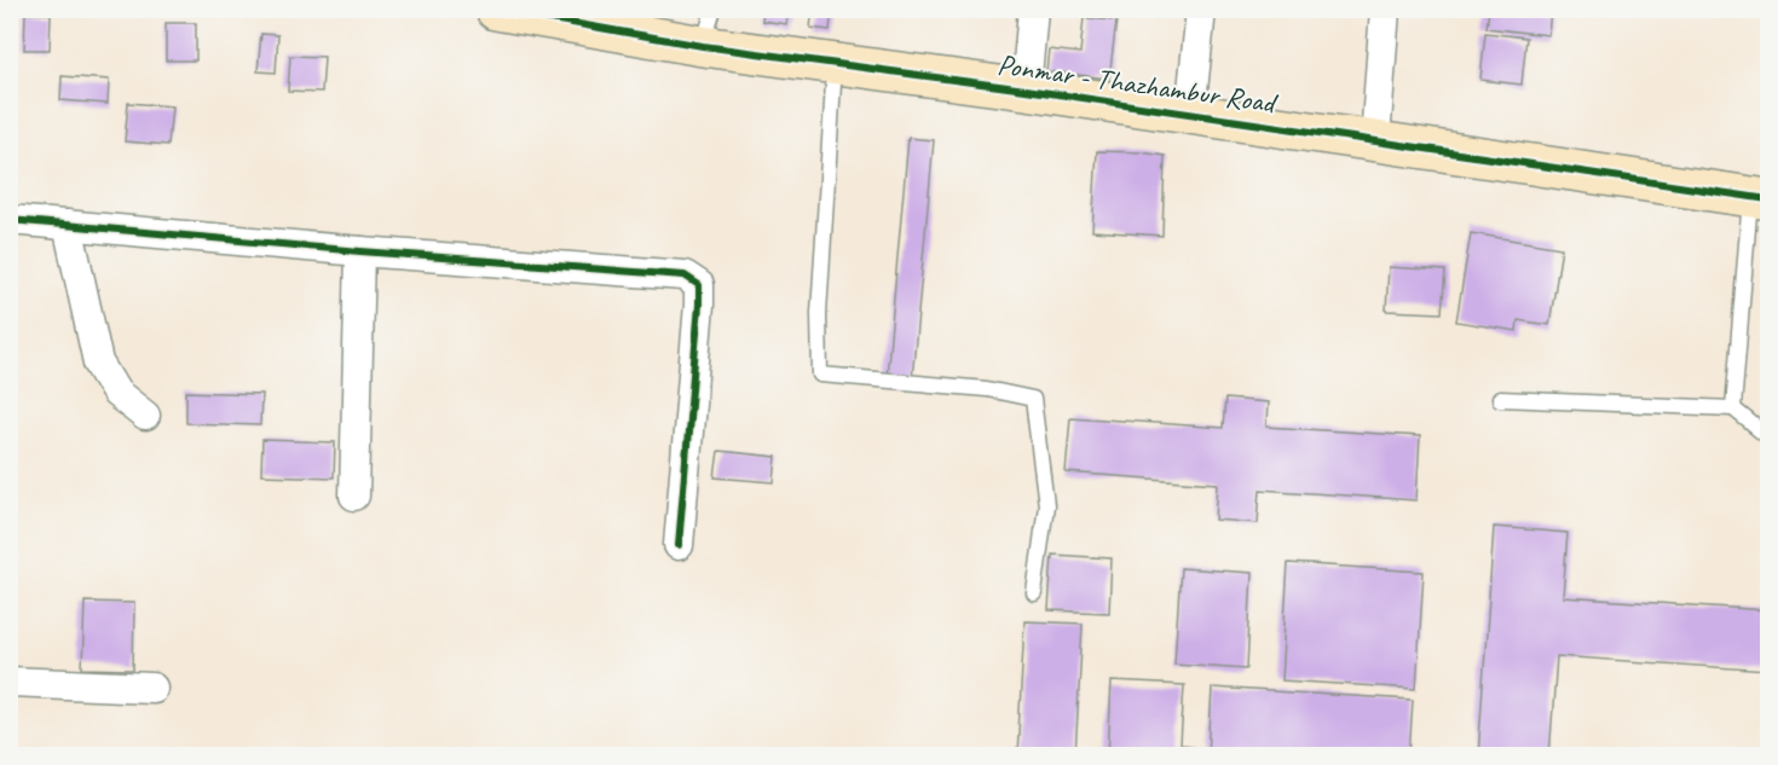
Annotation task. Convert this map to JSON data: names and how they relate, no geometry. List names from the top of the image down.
{
  "streets": {
    "street": ["Ponmar - Thazhambur Road"]
  }
}
